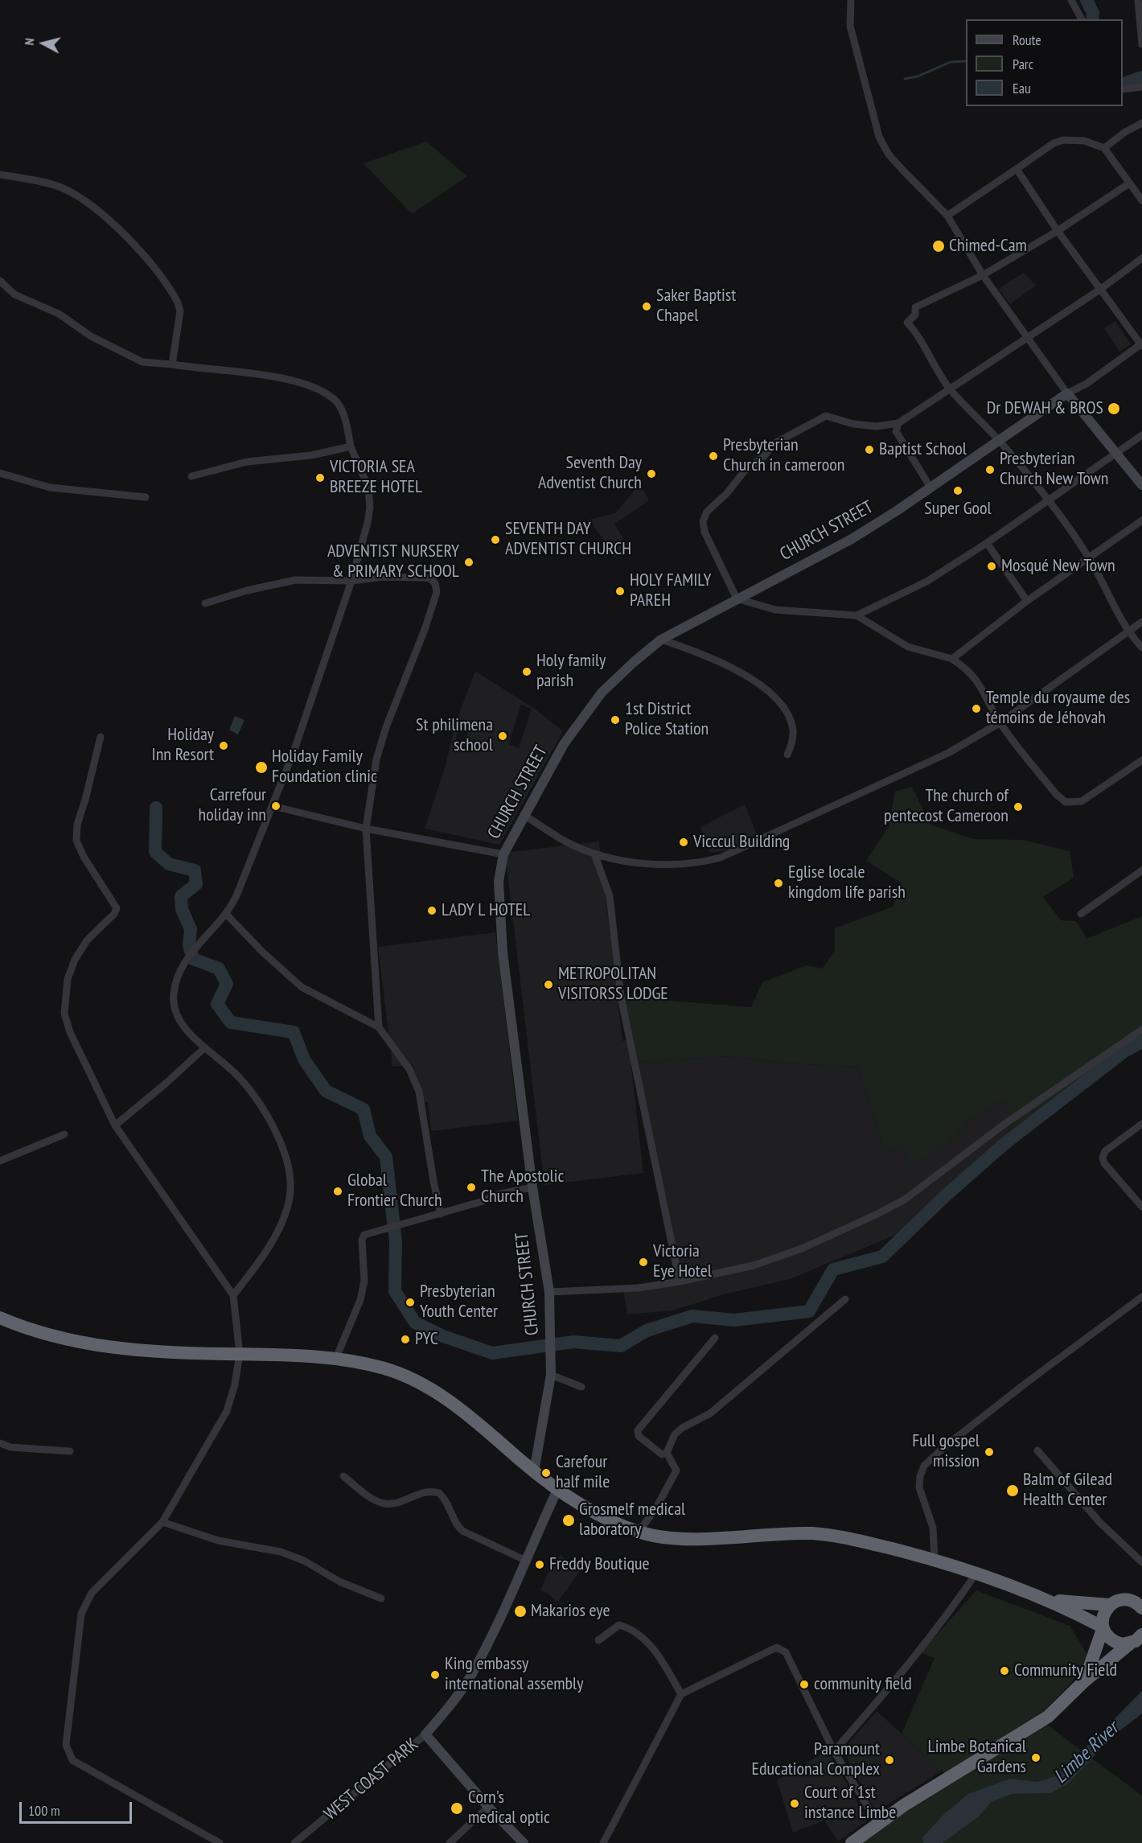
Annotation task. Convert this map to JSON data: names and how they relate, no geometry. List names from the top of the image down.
{
  "streets": {
    "main road": ["CHURCH STREET"],
    "street": ["WEST COAST PARK"]
  },
  "water": ["Limbe River"],
  "places": [
    "Chimed-Cam",
    "Saker Baptist Chapel",
    "Dr DEWAH & BROS",
    "Baptist School",
    "Presbyterian Church in cameroon",
    "Presbyterian Church New Town",
    "Seventh Day Adventist Church",
    "VICTORIA SEA BREEZE HOTEL",
    "Super Gool",
    "SEVENTH DAY ADVENTIST CHURCH",
    "ADVENTIST NURSERY & PRIMARY SCHOOL",
    "Mosqué New Town",
    "HOLY FAMILY PAREH",
    "Holy family parish",
    "Temple du royaume des témoins de Jéhovah",
    "1st District Police Station",
    "St philimena school",
    "Holiday Inn Resort",
    "Holiday Family Foundation clinic",
    "Carrefour holiday inn",
    "The church of pentecost Cameroon",
    "Vicccul Building",
    "Eglise locale kingdom life parish",
    "LADY L HOTEL",
    "METROPOLITAN VISITORSS LODGE",
    "The Apostolic Church",
    "Global Frontier Church",
    "Victoria Eye Hotel",
    "Presbyterian Youth Center",
    "PYC",
    "Full gospel mission",
    "Carefour half mile",
    "Balm of Gilead Health Center",
    "Grosmelf medical laboratory",
    "Freddy Boutique",
    "Makarios eye",
    "Community Field",
    "King embassy international assembly",
    "community field",
    "Limbe Botanical Gardens",
    "Paramount Educational Complex",
    "Court of 1st instance Limbe",
    "Corn's medical optic"
  ],
  "legend": ["Route", "Parc", "Eau"],
  "scale_bar": "100 m",
  "north": "left"
}
